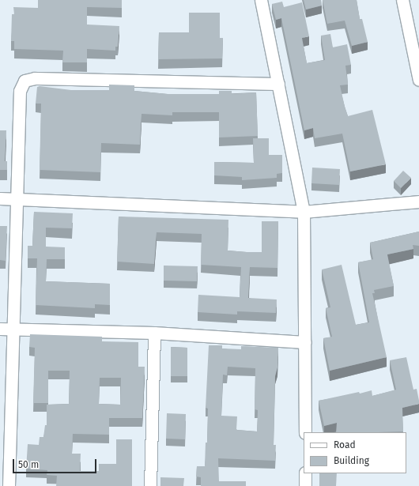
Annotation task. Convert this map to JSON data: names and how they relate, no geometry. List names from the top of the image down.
{
  "legend": ["Road", "Building"],
  "scale_bar": "50 m"
}
